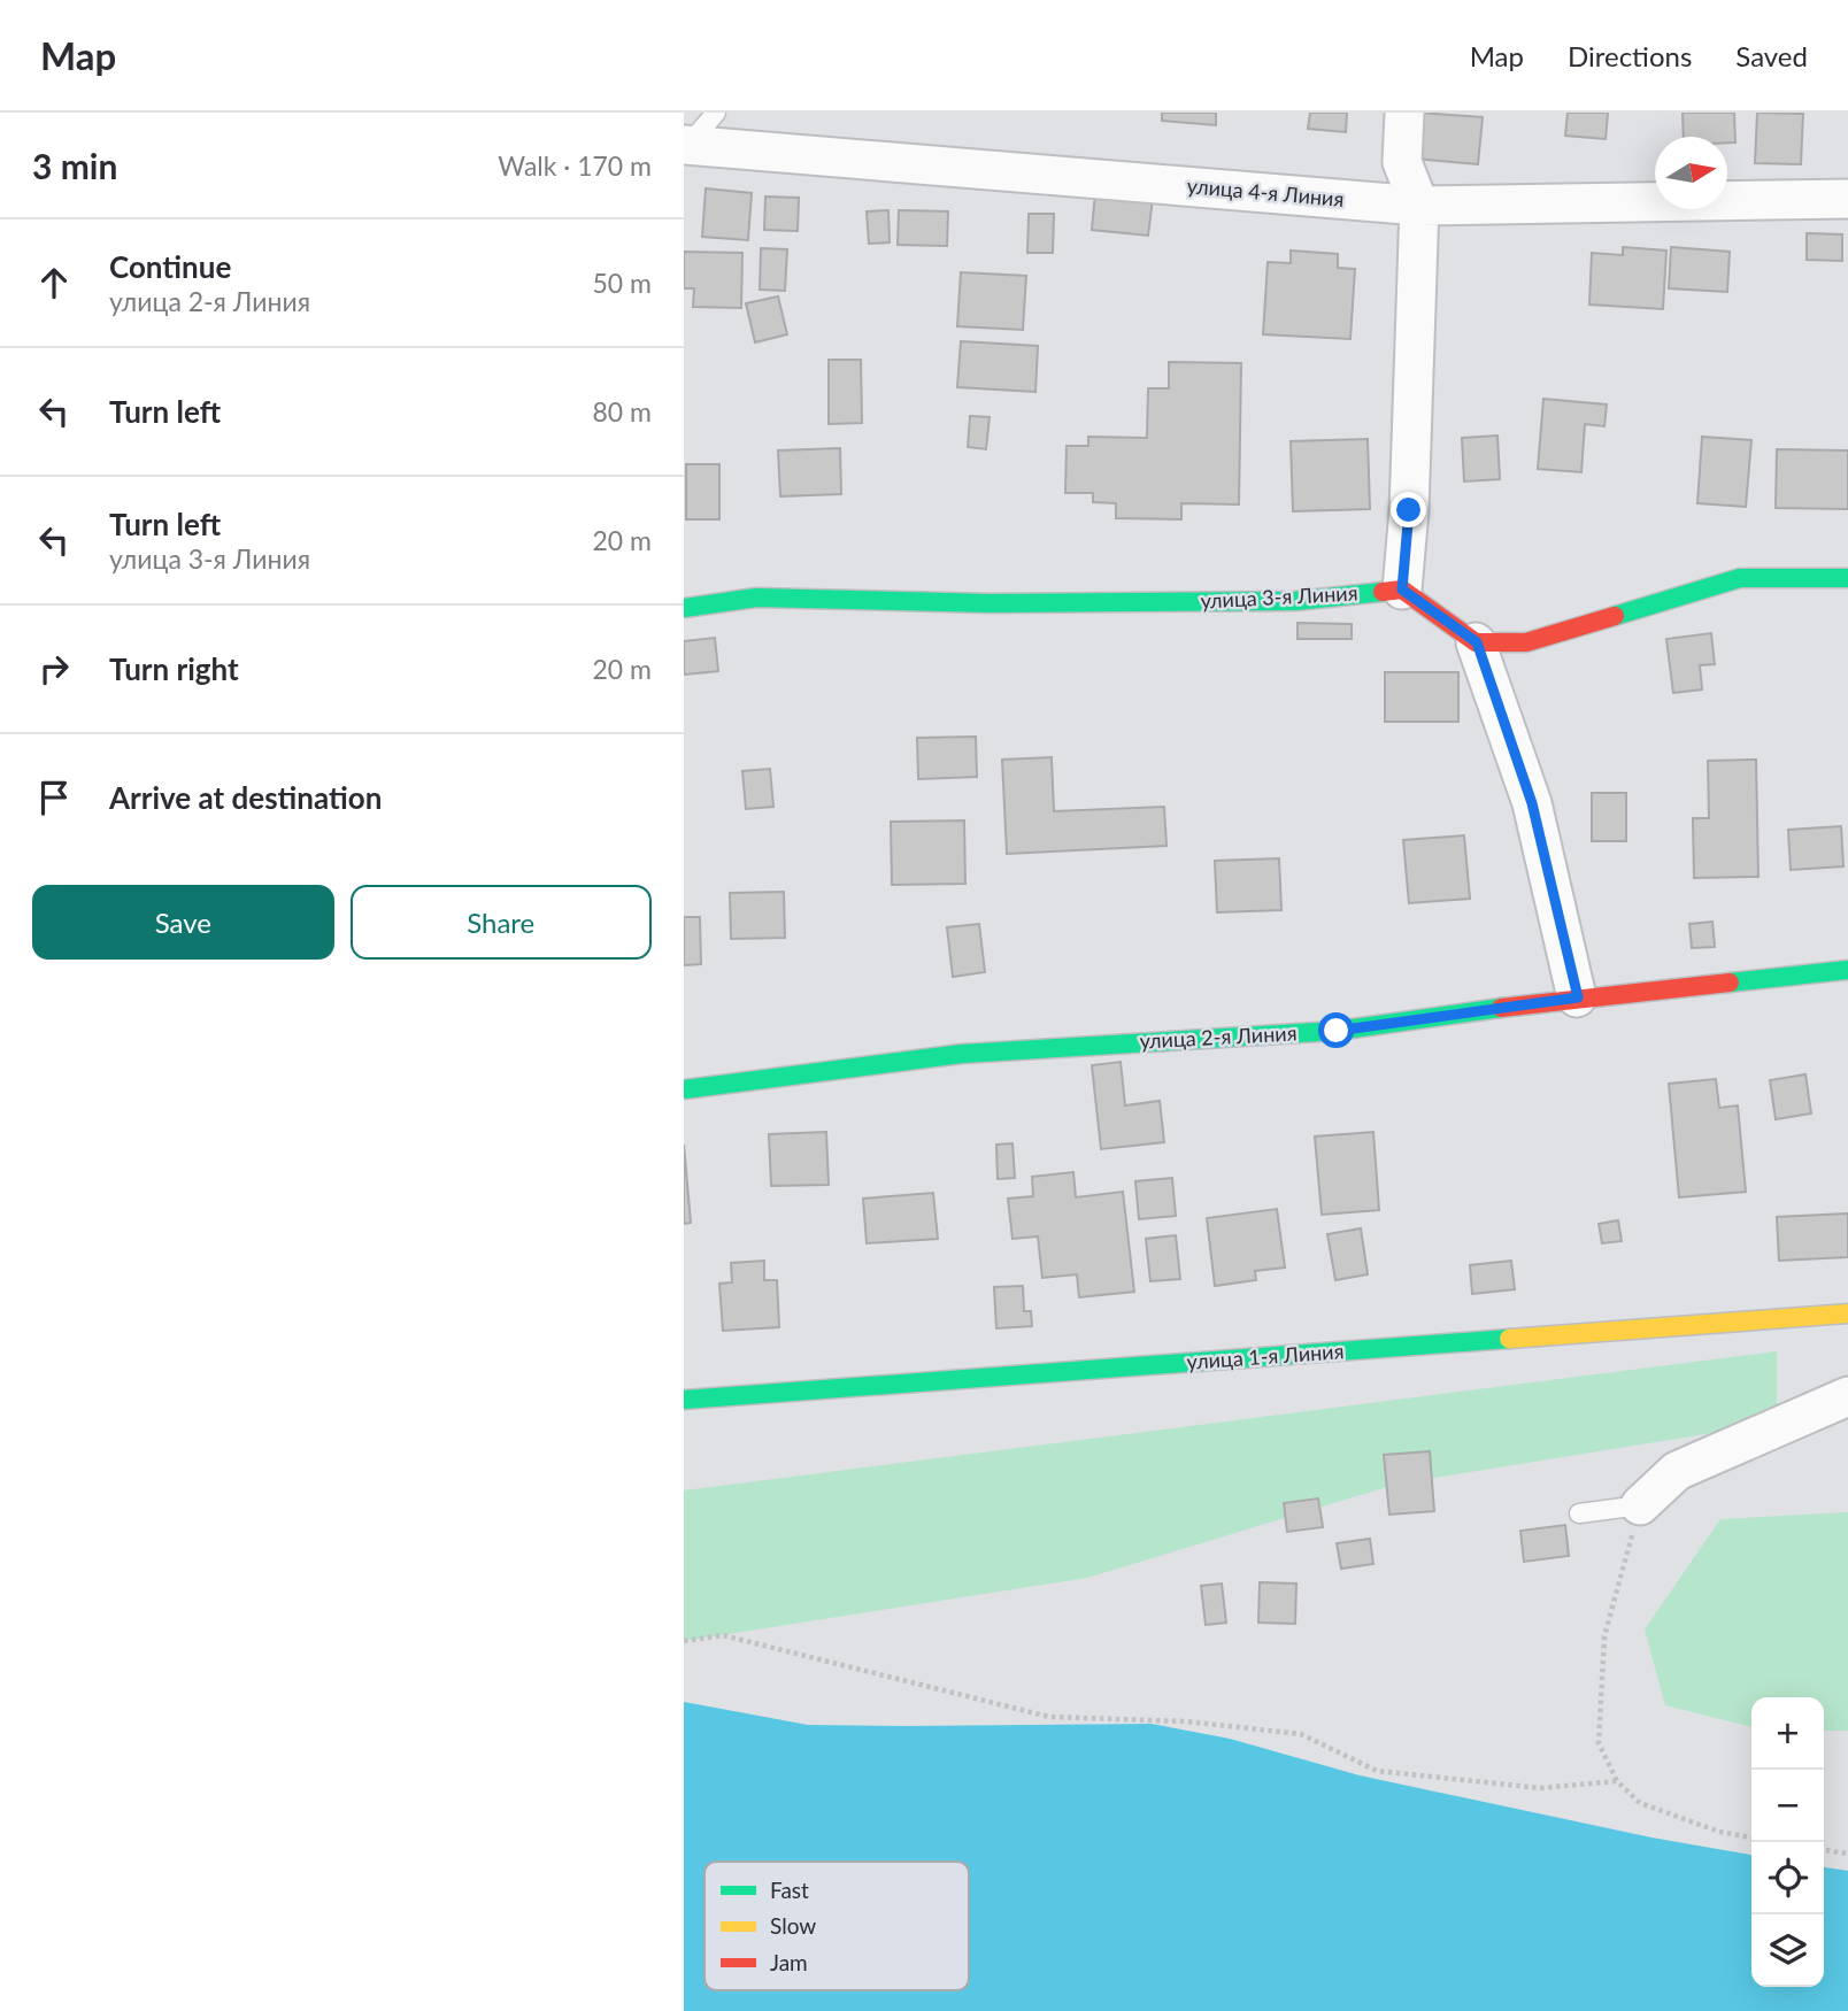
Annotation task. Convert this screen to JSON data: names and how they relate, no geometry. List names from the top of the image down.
{
  "streets": {
    "street": [
      "улица 4-я Линия",
      "улица 3-я Линия",
      "улица 2-я Линия",
      "улица 1-я Линия"
    ]
  },
  "legend": ["Fast", "Slow", "Jam"],
  "north": "right",
  "page": {
    "header": "Map",
    "nav": ["Map", "Directions", "Saved"],
    "heading": ["3 min", "Walk · 170 m"],
    "list": [
      ["Continue", "улица 2-я Линия", "50 m"],
      ["Turn left", "80 m"],
      ["Turn left", "улица 3-я Линия", "20 m"],
      ["Turn right", "20 m"],
      "Arrive at destination"
    ],
    "buttons": ["Save", "Share"],
    "map_buttons": ["+", "−"]
  }
}
